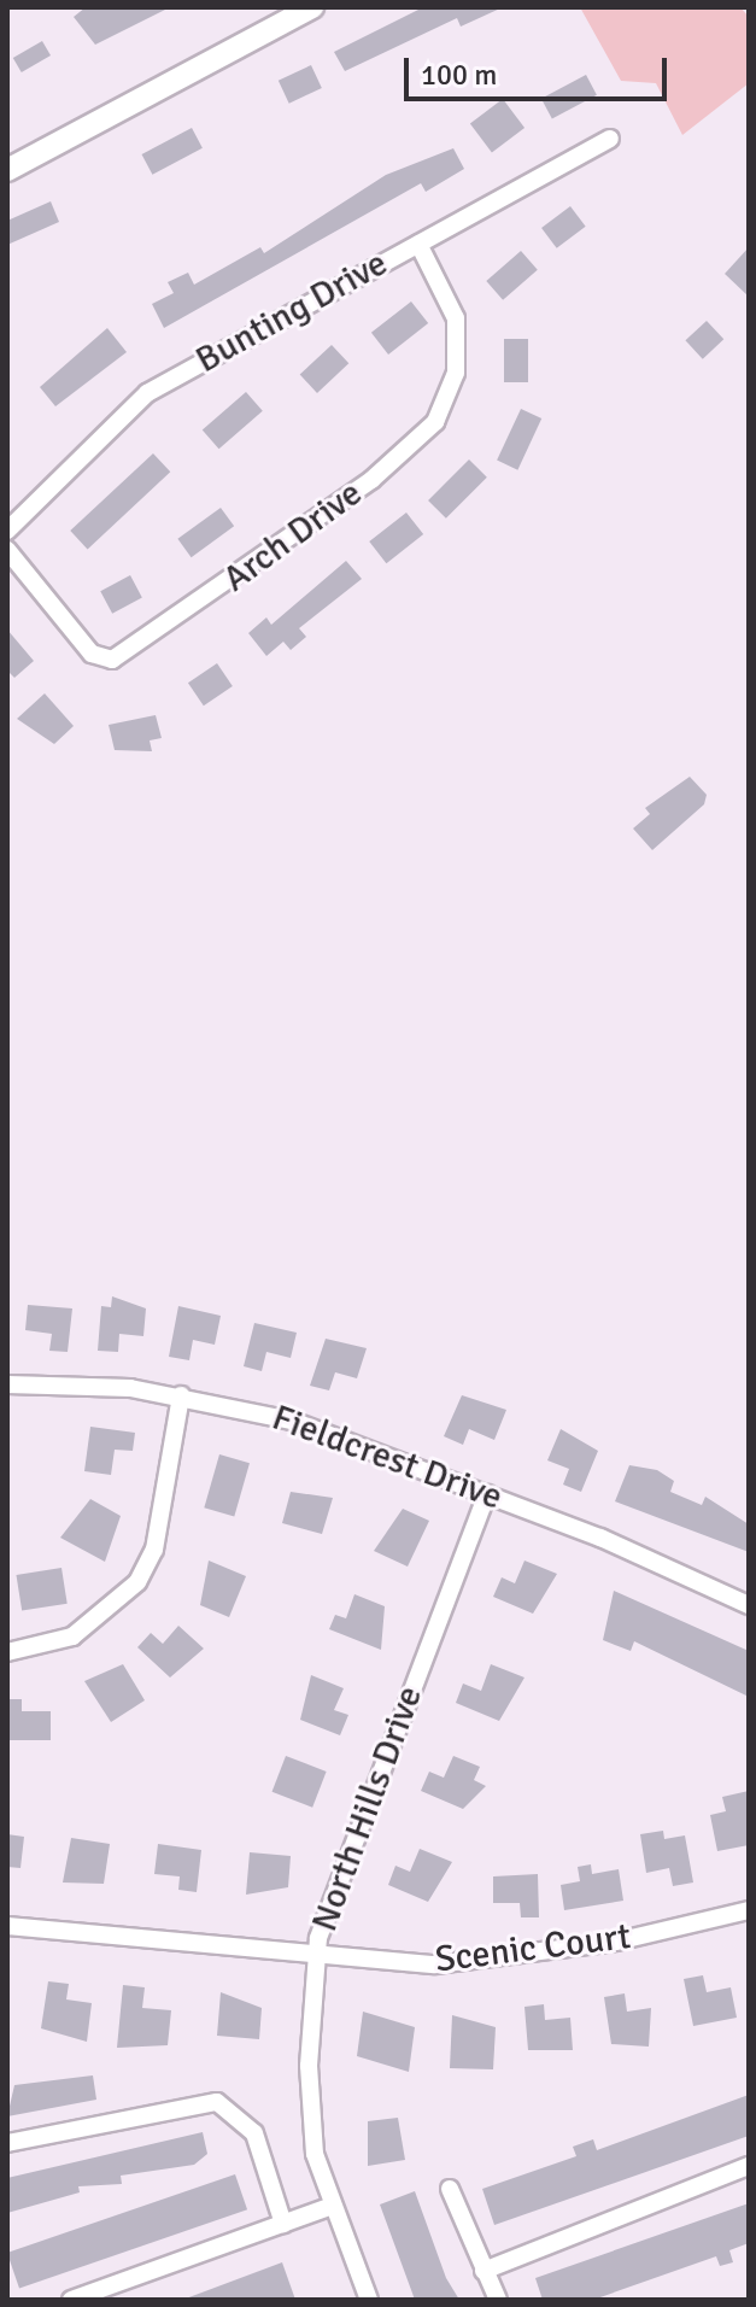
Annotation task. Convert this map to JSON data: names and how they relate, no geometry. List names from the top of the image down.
{
  "streets": {
    "street": [
      "Bunting Drive",
      "Arch Drive",
      "Fieldcrest Drive",
      "North Hills Drive",
      "Scenic Court"
    ]
  },
  "crossings": [
    ["Bunting Drive", "Arch Drive"],
    ["Fieldcrest Drive", "North Hills Drive"],
    ["North Hills Drive", "Scenic Court"]
  ],
  "scale_bar": "100 m"
}
